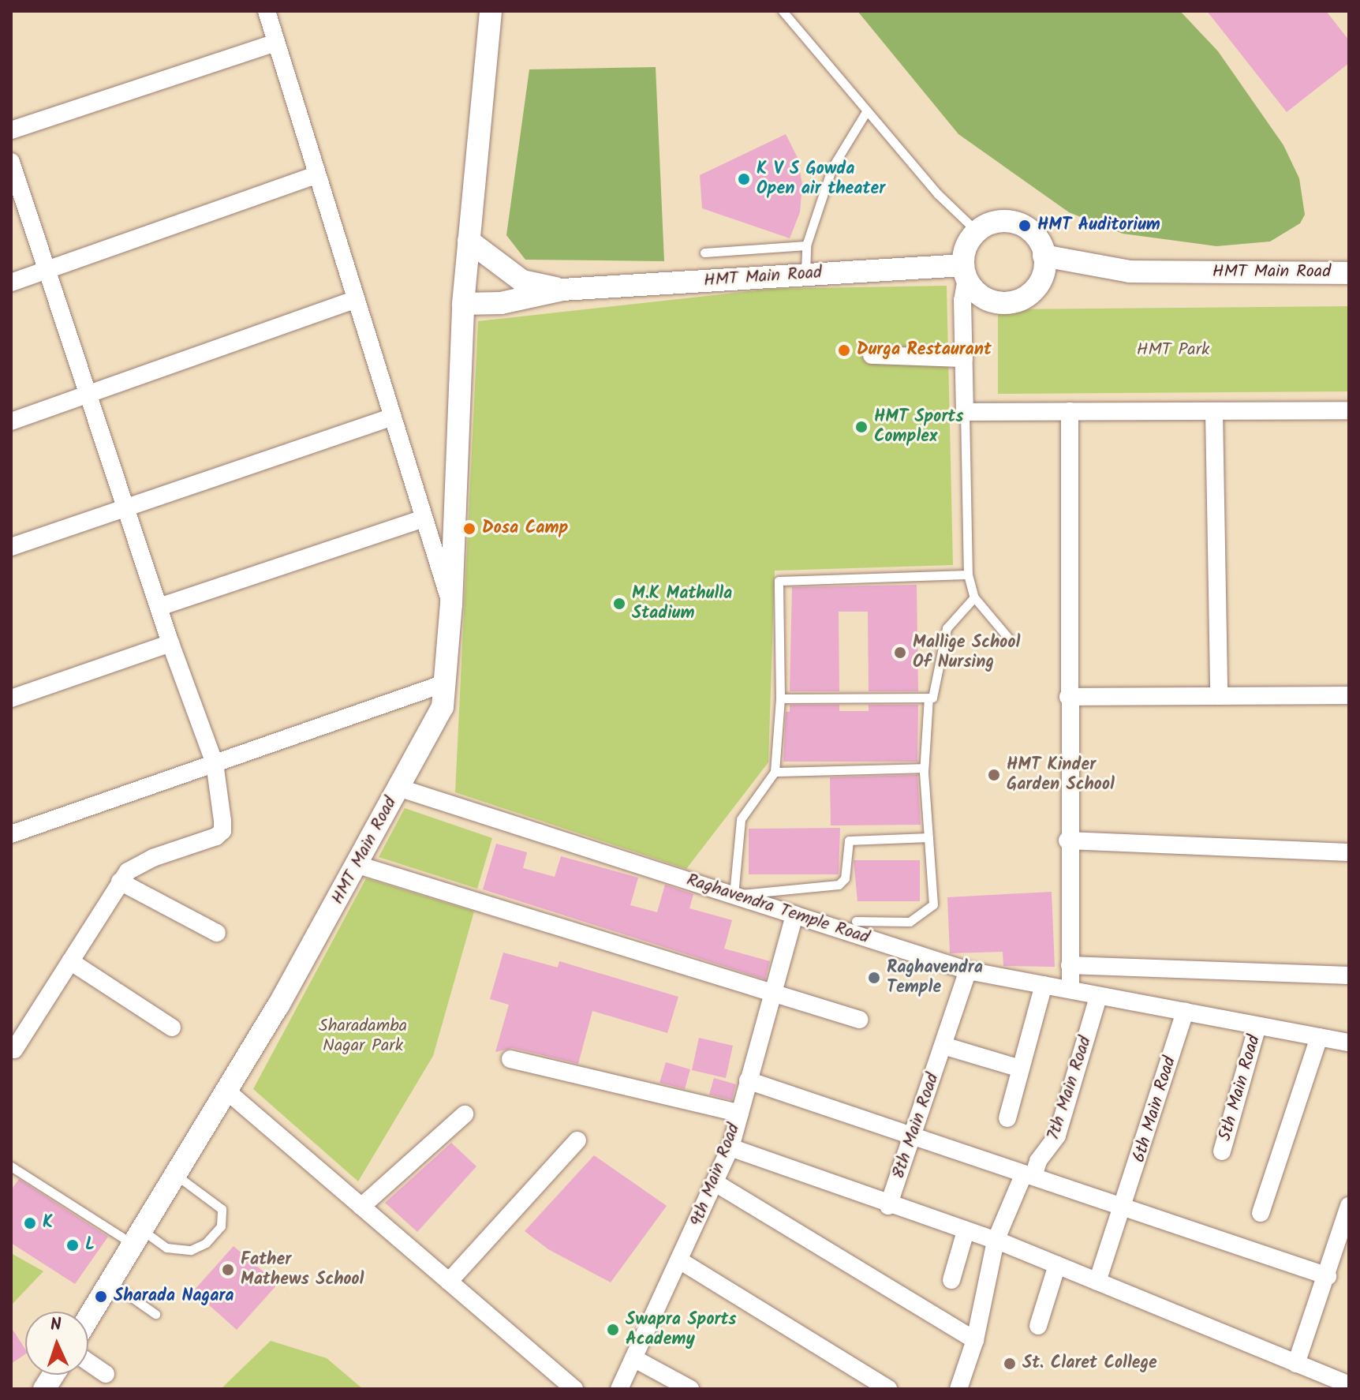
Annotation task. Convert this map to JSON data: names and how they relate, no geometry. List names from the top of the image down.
{
  "streets": {
    "street": [
      "HMT Main Road",
      "Raghavendra Temple Road",
      "7th Main Road",
      "5th Main Road",
      "6th Main Road",
      "8th Main Road",
      "9th Main Road"
    ]
  },
  "crossings": [
    ["HMT Main Road", "Raghavendra Temple Road"],
    ["Raghavendra Temple Road", "7th Main Road"],
    ["Raghavendra Temple Road", "5th Main Road"],
    ["Raghavendra Temple Road", "6th Main Road"],
    ["Raghavendra Temple Road", "8th Main Road"],
    ["Raghavendra Temple Road", "9th Main Road"]
  ],
  "parks": ["HMT Park", "Sharadamba Nagar Park"],
  "places": [
    "K V S Gowda Open air theater",
    "HMT Auditorium",
    "Durga Restaurant",
    "HMT Sports Complex",
    "Dosa Camp",
    "M.K Mathulla Stadium",
    "Mallige School Of Nursing",
    "HMT Kinder Garden School",
    "Raghavendra Temple",
    "K",
    "L",
    "Father Mathews School",
    "Sharada Nagara",
    "Swapra Sports Academy",
    "St. Claret College"
  ],
  "north": "top"
}
